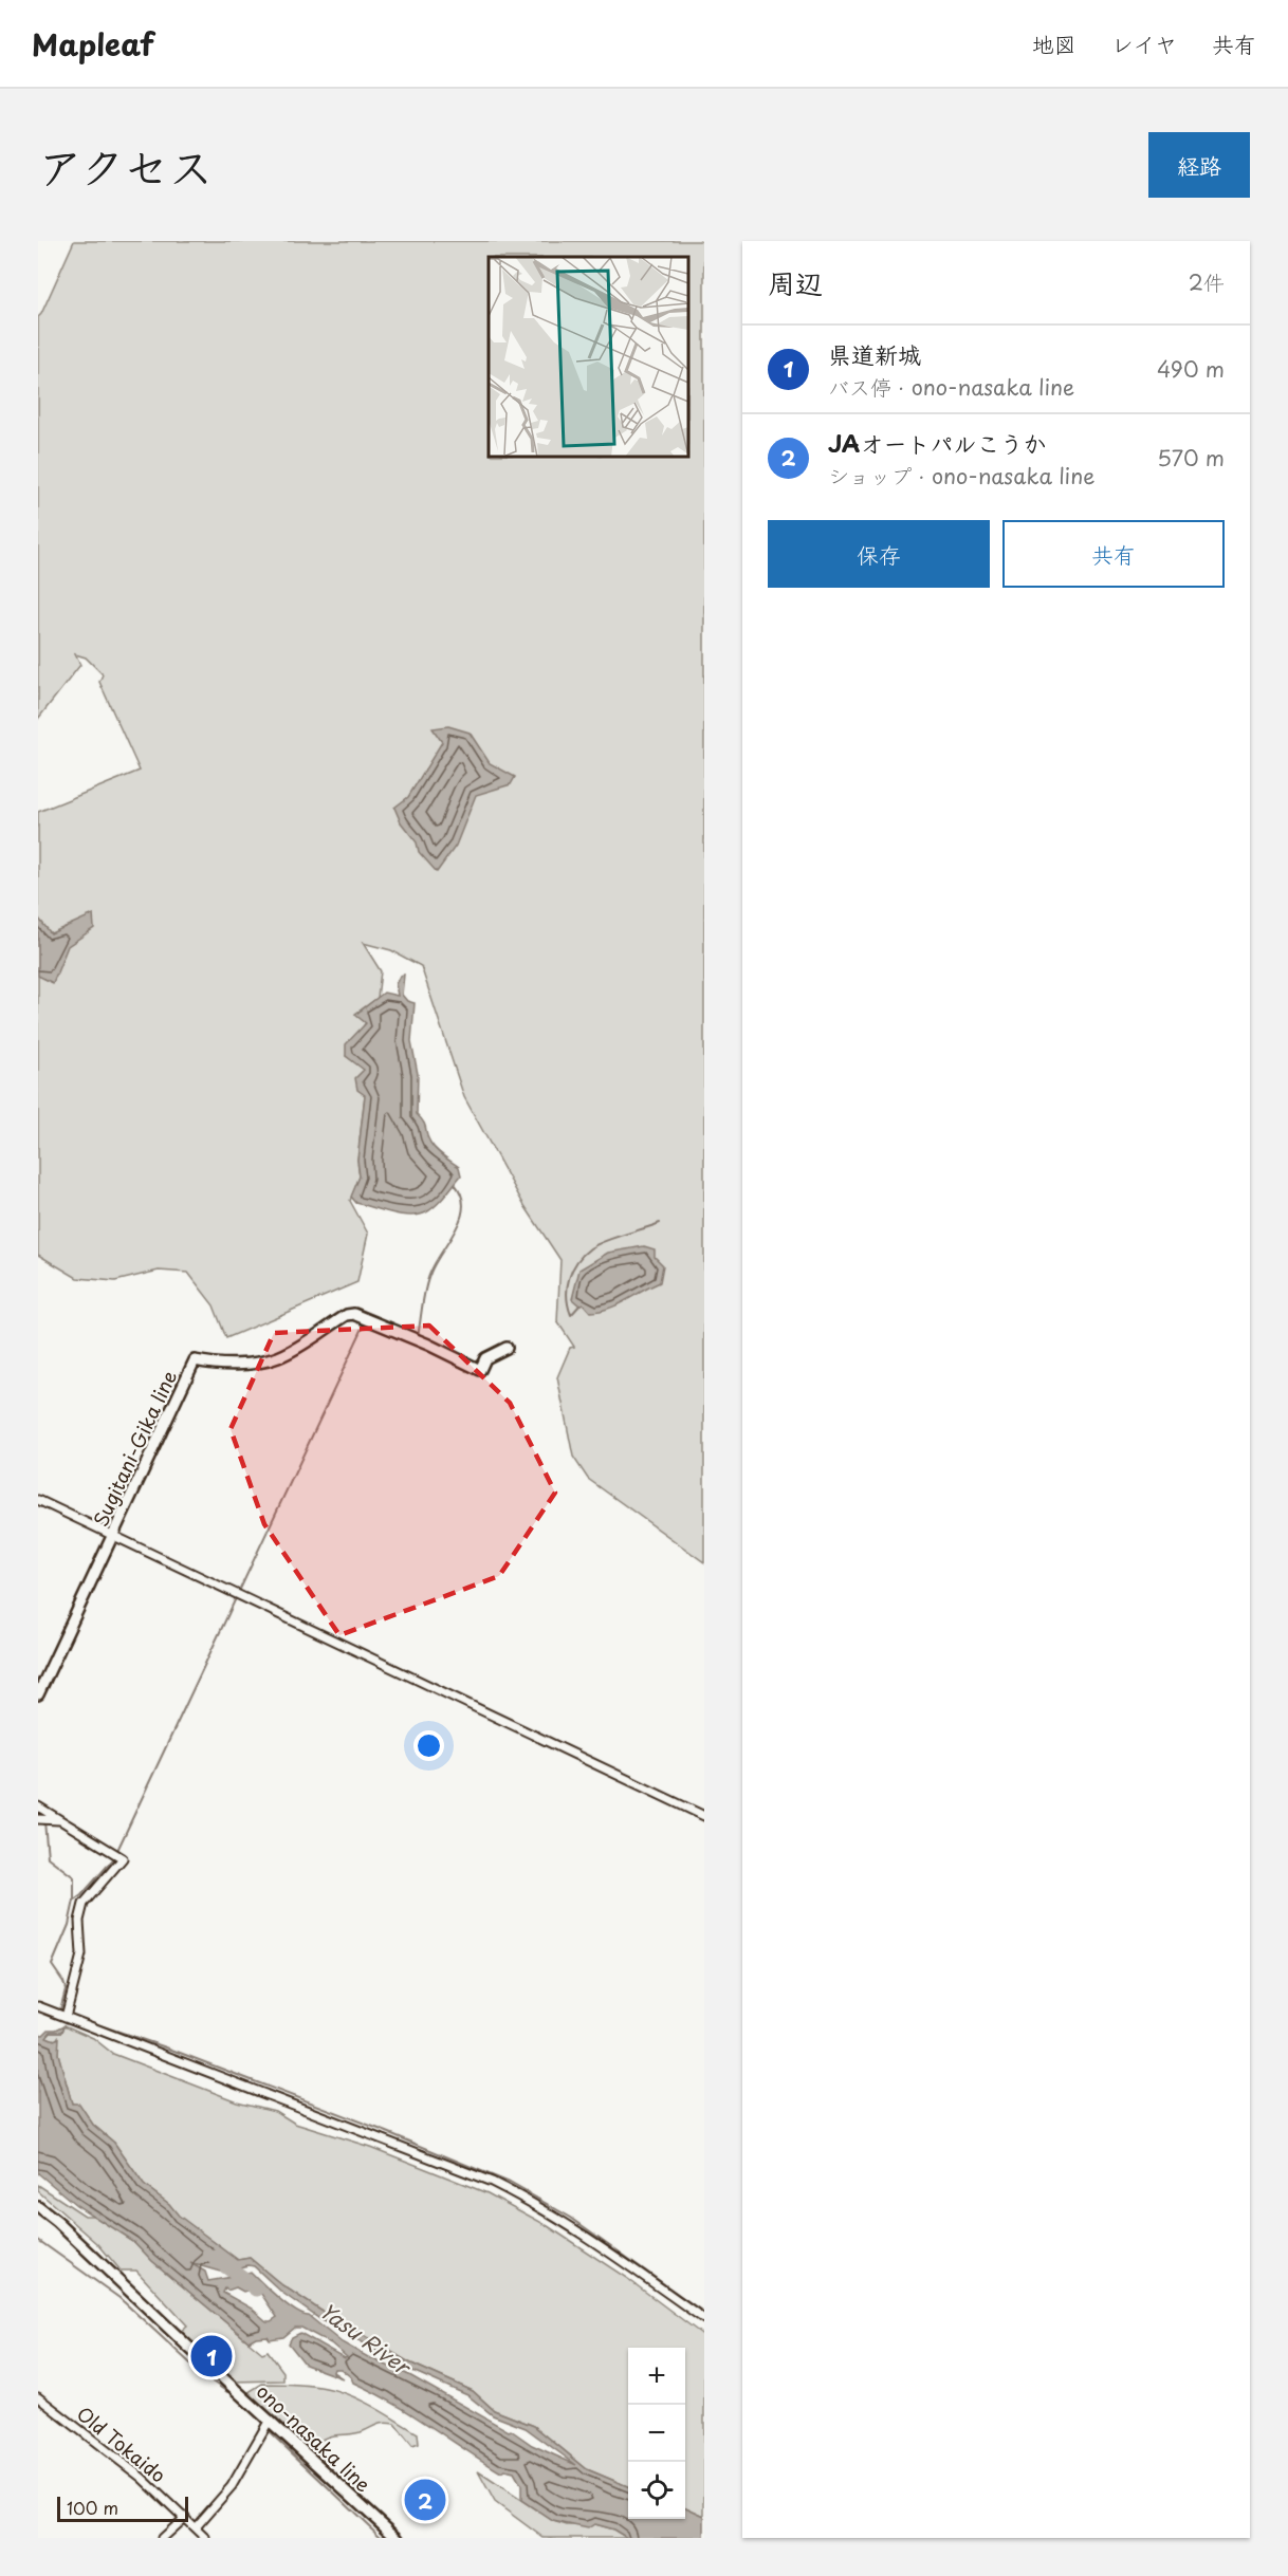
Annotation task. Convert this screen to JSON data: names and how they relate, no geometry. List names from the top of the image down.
{
  "streets": {
    "main road": ["Sugitani-Gika line", "ono-nasaka line"],
    "street": ["Old Tokaido"]
  },
  "water": ["Yasu River"],
  "scale_bar": "100 m",
  "page": {
    "header": "Mapleaf",
    "nav": ["地図", "レイヤ", "共有"],
    "title": "アクセス",
    "buttons": [
      "経路",
      ["保存", "共有"]
    ],
    "heading": ["周辺", "2件"],
    "list": [
      {
        "mark": "1",
        "name": "県道新城",
        "note": "バス停 · ono-nasaka line",
        "value": "490 m"
      },
      {
        "mark": "2",
        "name": "JAオートパルこうか",
        "note": "ショップ · ono-nasaka line",
        "value": "570 m"
      }
    ],
    "pins": ["1", "2"],
    "map_buttons": ["+", "−"],
    "scale": "100 m"
  }
}
